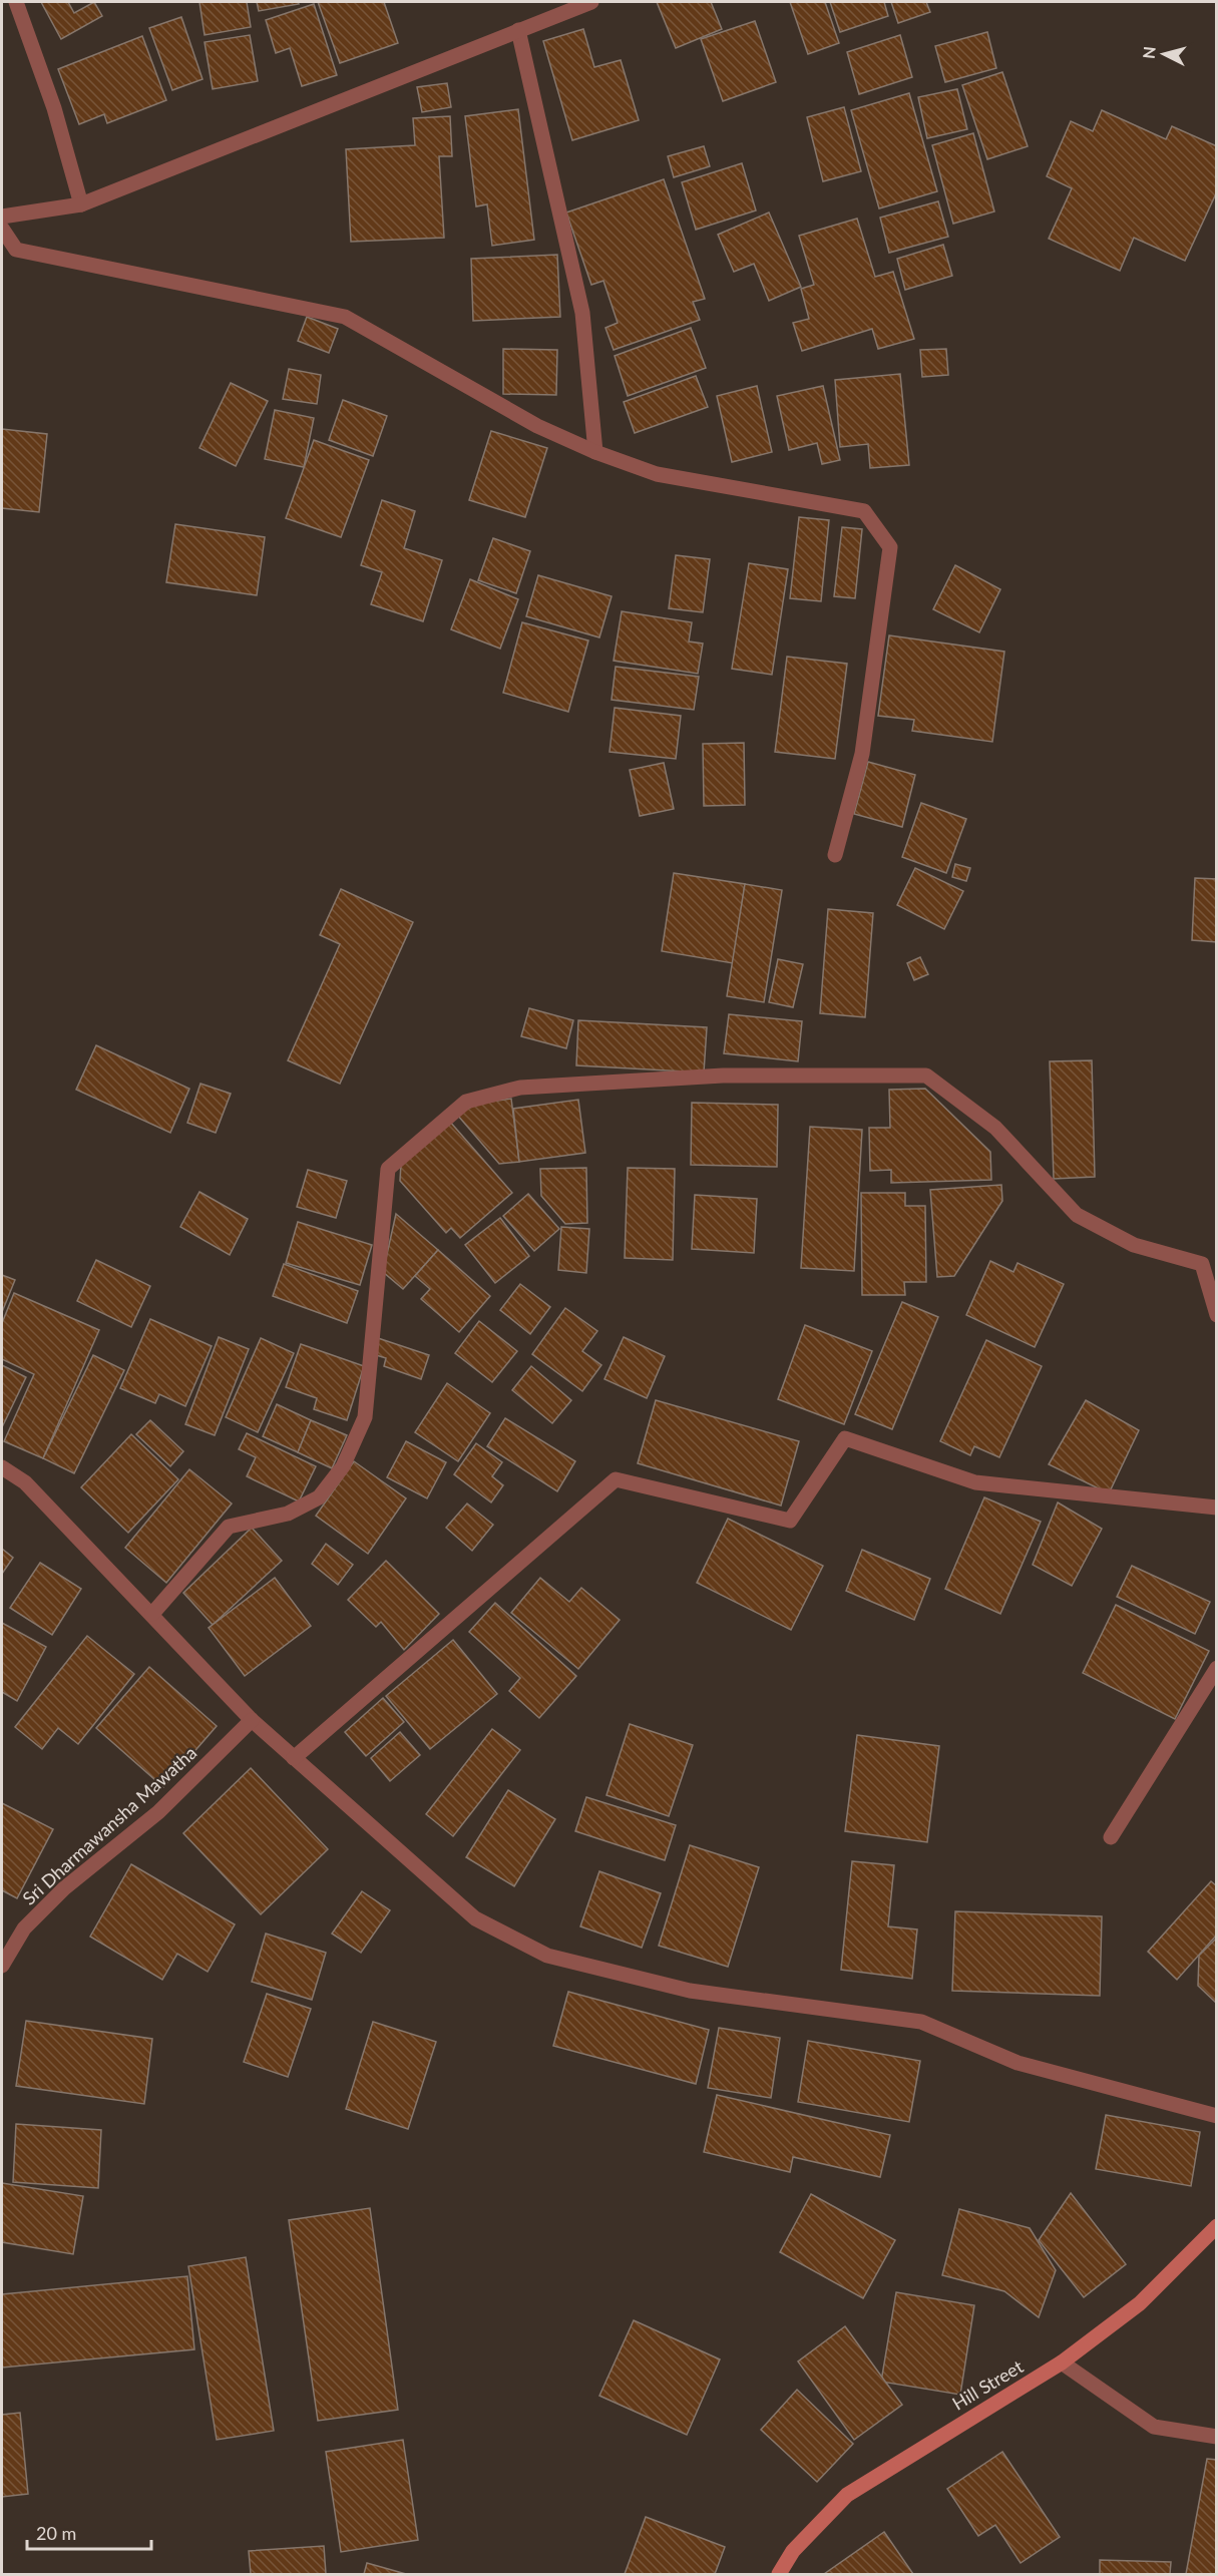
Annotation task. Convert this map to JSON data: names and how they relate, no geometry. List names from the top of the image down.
{
  "streets": {
    "main road": ["Hill Street"],
    "street": ["Sri Dharmawansha Mawatha"]
  },
  "scale_bar": "20 m",
  "north": "left"
}
